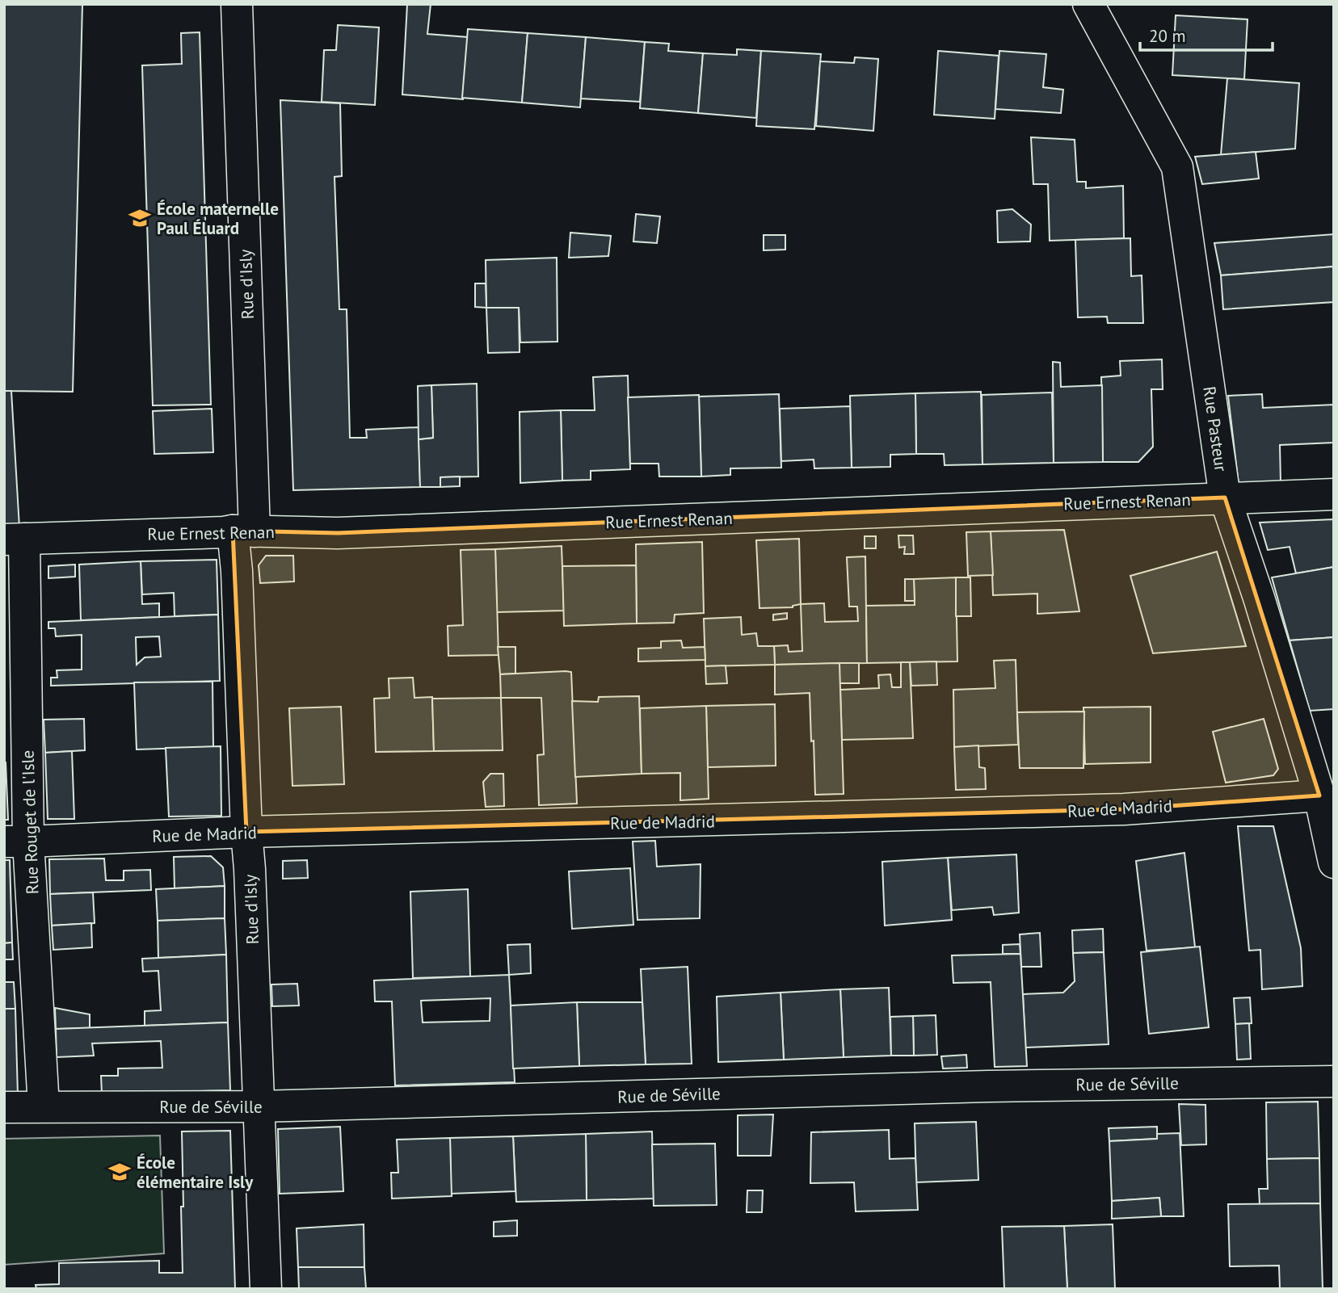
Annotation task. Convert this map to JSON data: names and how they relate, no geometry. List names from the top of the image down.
{
  "streets": {
    "street": [
      "Rue d'Isly",
      "Rue Pasteur",
      "Rue Ernest Renan",
      "Rue de Madrid",
      "Rue Rouget de l'Isle",
      "Rue de Séville"
    ]
  },
  "crossings": [
    ["Rue d'Isly", "Rue Ernest Renan"],
    ["Rue d'Isly", "Rue de Madrid"],
    ["Rue d'Isly", "Rue de Séville"],
    ["Rue Pasteur", "Rue Ernest Renan"],
    ["Rue Pasteur", "Rue de Madrid"],
    ["Rue Ernest Renan", "Rue Rouget de l'Isle"],
    ["Rue de Madrid", "Rue Rouget de l'Isle"],
    ["Rue Rouget de l'Isle", "Rue de Séville"]
  ],
  "places": {
    "school or university": ["École maternelle Paul Éluard", "École élémentaire Isly"]
  },
  "scale_bar": "20 m"
}
